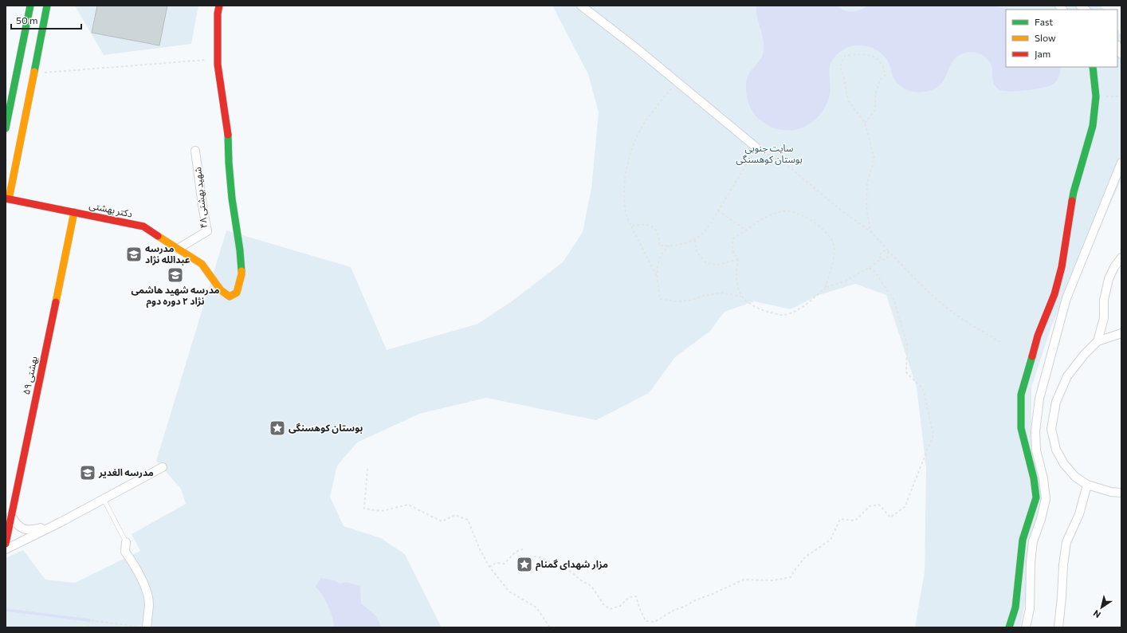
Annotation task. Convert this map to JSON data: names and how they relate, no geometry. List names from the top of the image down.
{
  "streets": {
    "street": ["شهید بهشتی ۴۸", "دکتر بهشتی", "بهشتی ۵۹"]
  },
  "crossings": [
    ["شهید بهشتی ۴۸", "دکتر بهشتی"],
    ["دکتر بهشتی", "بهشتی ۵۹"]
  ],
  "parks": ["سایت جنوبی بوستان کوهسنگی"],
  "places": {
    "school or university": ["مدرسه عبدالله نژاد", "مدرسه شهید هاشمی نژاد ۲ دوره دوم", "مدرسه الغدیر"],
    "place": ["بوستان کوهسنگی", "مزار شهدای گمنام"]
  },
  "legend": ["Fast", "Slow", "Jam"],
  "scale_bar": "50 m",
  "north": "bottom left"
}
